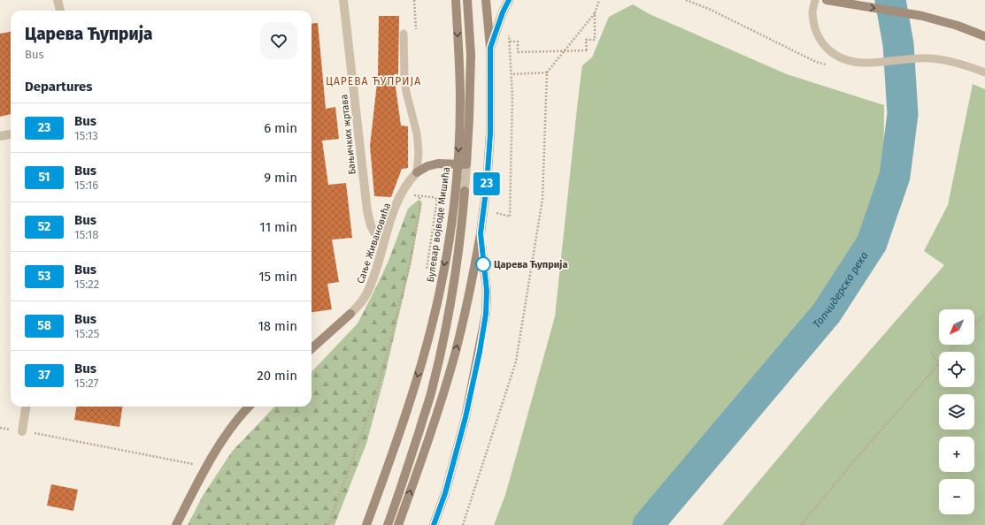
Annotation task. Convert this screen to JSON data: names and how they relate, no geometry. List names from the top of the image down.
{
  "streets": {
    "main road": ["Булевар војводе Мишића", "Сање Живановића"],
    "street": ["Бањичких жртава"]
  },
  "crossings": [
    ["Бањичких жртава", "Сање Живановића"],
    ["Булевар војводе Мишића", "Сање Живановића"]
  ],
  "districts": ["ЦАРЕВА ЋУПРИЈА"],
  "water": ["Топчидерска река"],
  "places": ["Царева Ћуприја"],
  "lines": ["bus line 23"],
  "north": "bottom left",
  "page": {
    "on_map": "23",
    "heading": [
      ["Царева Ћуприја", "Bus"],
      "Departures"
    ],
    "list": [
      {
        "mark": "23",
        "name": "Bus",
        "note": "15:13",
        "value": "6 min"
      },
      {
        "mark": "51",
        "name": "Bus",
        "note": "15:16",
        "value": "9 min"
      },
      {
        "mark": "52",
        "name": "Bus",
        "note": "15:18",
        "value": "11 min"
      },
      {
        "mark": "53",
        "name": "Bus",
        "note": "15:22",
        "value": "15 min"
      },
      {
        "mark": "58",
        "name": "Bus",
        "note": "15:25",
        "value": "18 min"
      },
      {
        "mark": "37",
        "name": "Bus",
        "note": "15:27",
        "value": "20 min"
      }
    ],
    "map_buttons": ["+", "−"]
  }
}
